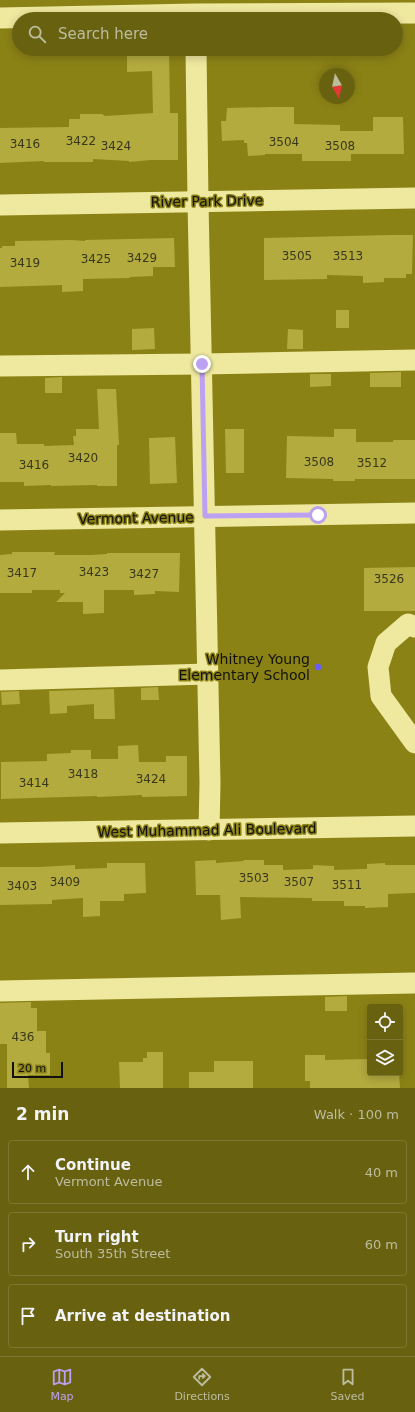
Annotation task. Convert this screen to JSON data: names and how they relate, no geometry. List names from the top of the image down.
{
  "streets": {
    "street": ["River Park Drive", "Vermont Avenue", "West Muhammad Ali Boulevard"]
  },
  "places": ["Whitney Young Elementary School"],
  "house_numbers": [
    "3422",
    "3504",
    "3416",
    "3424",
    "3508",
    "3505",
    "3513",
    "3429",
    "3425",
    "3419",
    "3420",
    "3508",
    "3512",
    "3416",
    "3423",
    "3417",
    "3427",
    "3526",
    "3418",
    "3424",
    "3414",
    "3503",
    "3409",
    "3507",
    "3511",
    "3403",
    "436"
  ],
  "scale_bar": "20 m",
  "north": "bottom",
  "page": {
    "search": "Search here",
    "scale": "20 m",
    "heading": ["2 min", "Walk · 100 m"],
    "list": [
      ["Continue", "Vermont Avenue", "40 m"],
      ["Turn right", "South 35th Street", "60 m"],
      "Arrive at destination"
    ],
    "nav": ["Map", "Directions", "Saved"]
  }
}
